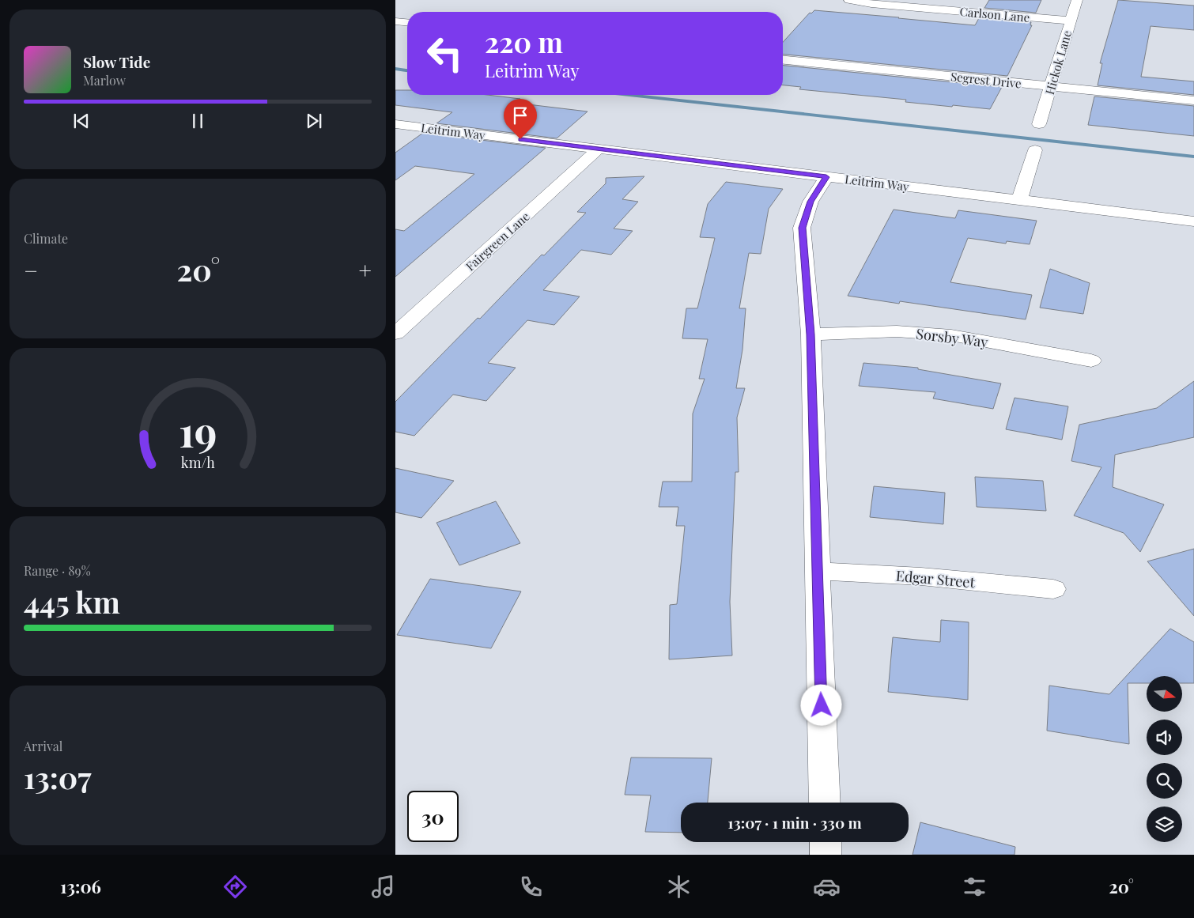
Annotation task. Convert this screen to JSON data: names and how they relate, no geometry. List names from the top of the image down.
{
  "streets": {
    "street": [
      "Carlson Lane",
      "Hickok Lane",
      "Segrest Drive",
      "Leitrim Way",
      "Fairgreen Lane",
      "Sorsby Way",
      "Edgar Street"
    ]
  },
  "crossings": [
    ["Carlson Lane", "Hickok Lane"],
    ["Hickok Lane", "Segrest Drive"],
    ["Leitrim Way", "Fairgreen Lane"]
  ],
  "north": "right",
  "page": {
    "turn": ["220 m", "Leitrim Way"],
    "song": ["Slow Tide", "Marlow"],
    "tile": [
      "Climate",
      ["Range · 89%", "445 km"],
      ["Arrival", "13:07"]
    ],
    "heat": ["−", "20°", "+"],
    "limit": "30",
    "trip": "13:07 · 1 min · 330 m",
    "tabs": ["13:06", "20°"],
    "gauge": ["19", "km/h"]
  }
}
